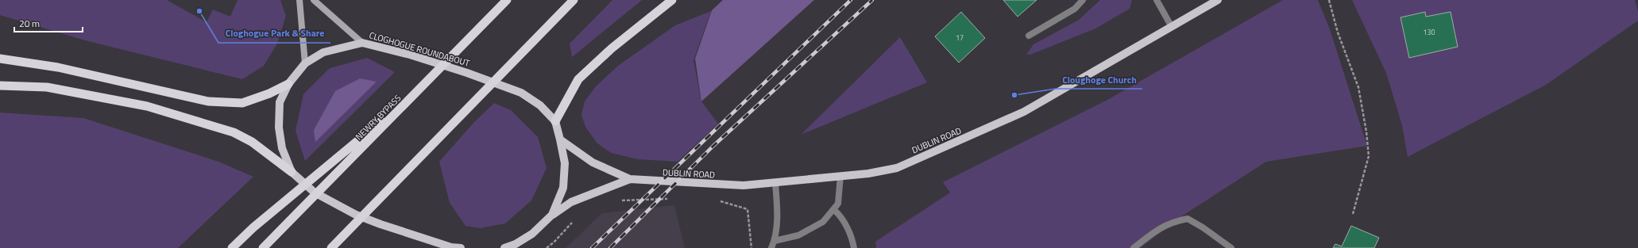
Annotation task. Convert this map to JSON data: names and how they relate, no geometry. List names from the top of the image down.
{
  "streets": {
    "highway": ["NEWRY BYPASS"],
    "main road": ["CLOGHOGUE ROUNDABOUT", "DUBLIN ROAD"]
  },
  "places": ["Cloghogue Park & Share", "Cloughoge Church"],
  "house_numbers": ["130", "17"],
  "scale_bar": "20 m"
}
